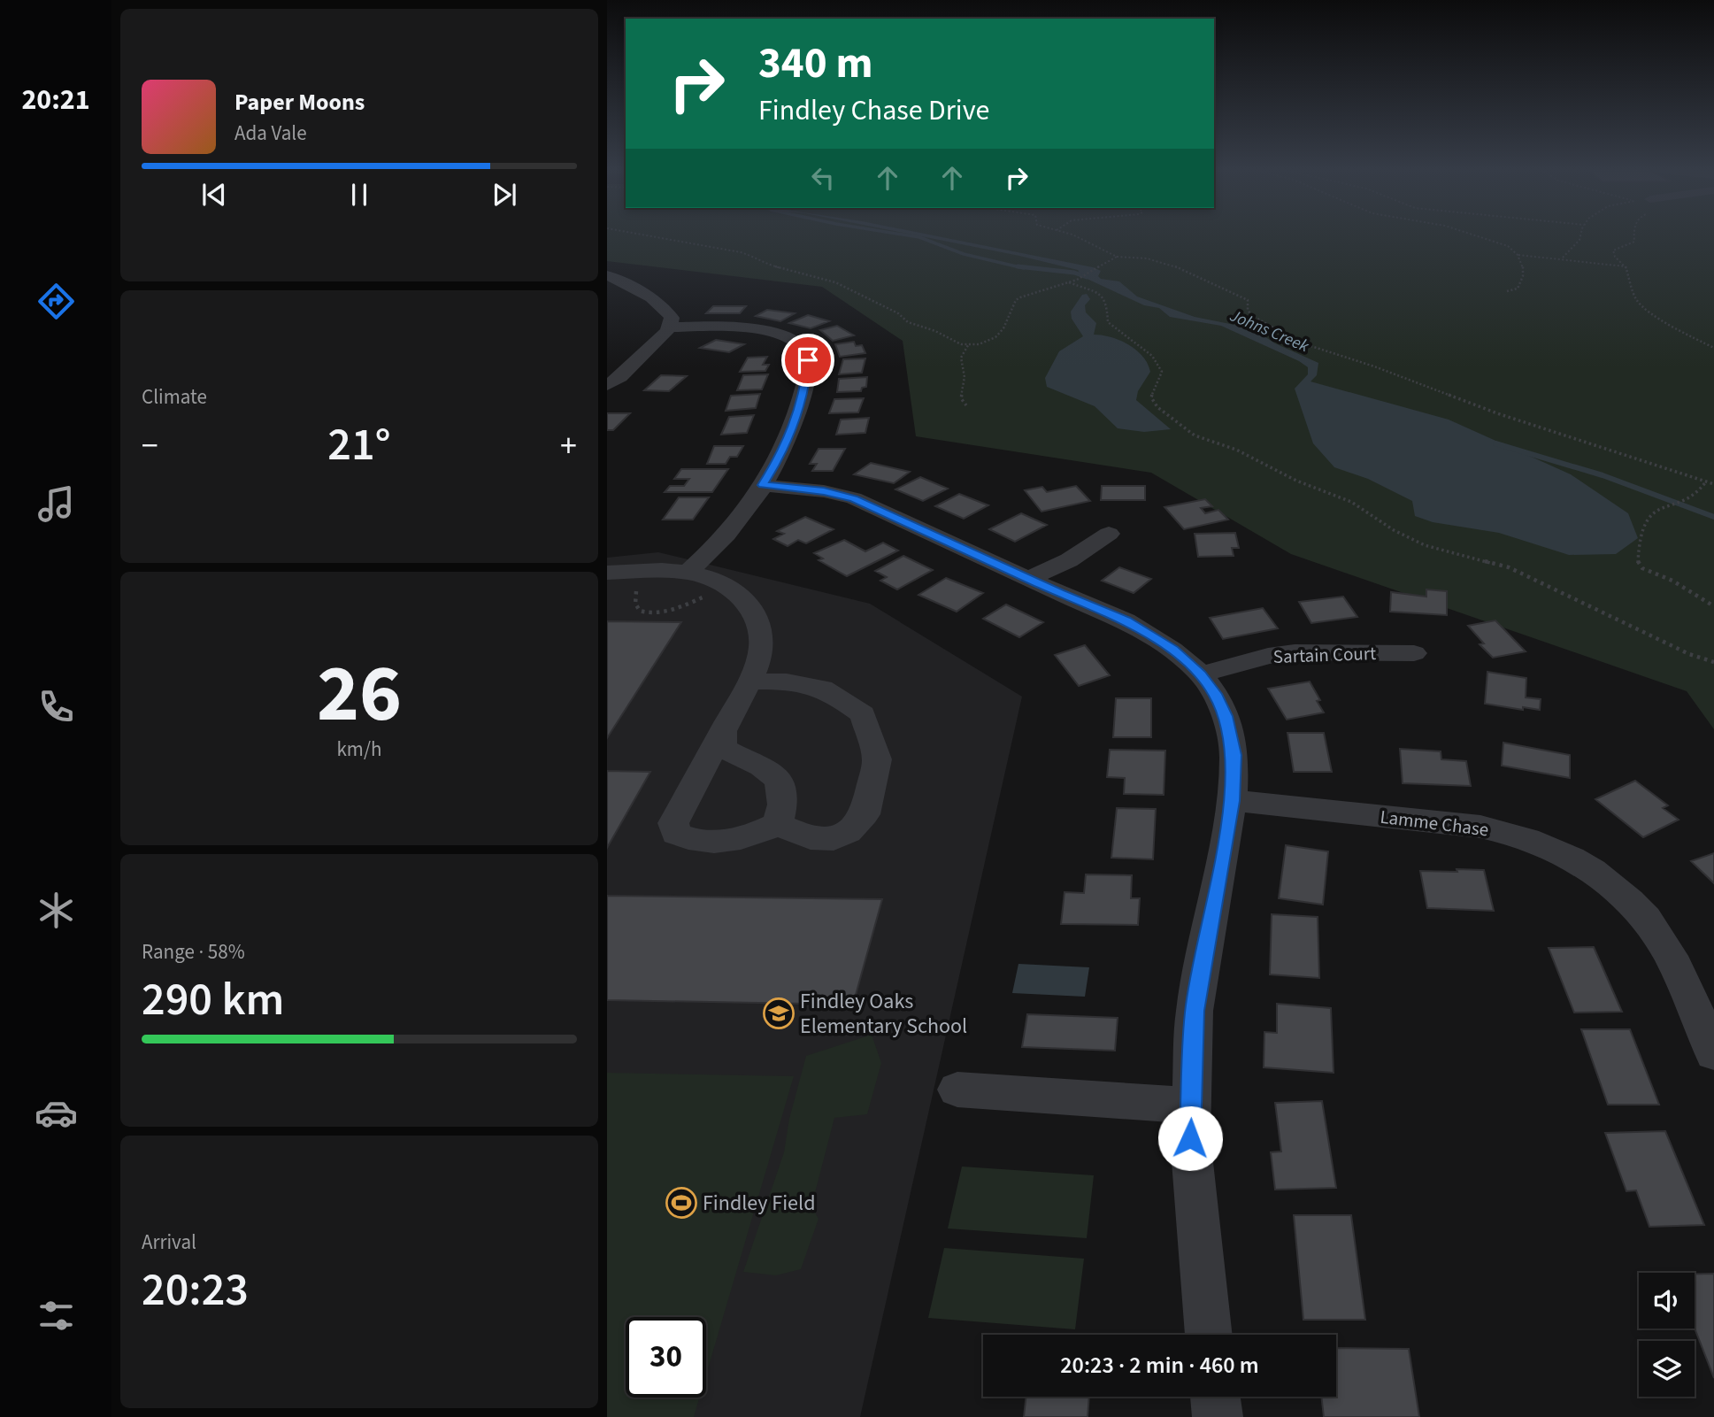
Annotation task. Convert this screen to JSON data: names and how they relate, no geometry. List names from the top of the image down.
{
  "streets": {
    "street": ["Sartain Court", "Lamme Chase"]
  },
  "water": ["Johns Creek"],
  "places": {
    "school or university": ["Findley Oaks Elementary School"],
    "sports": ["Findley Field"]
  },
  "page": {
    "tabs": "20:21",
    "turn": ["340 m", "Findley Chase Drive"],
    "song": ["Paper Moons", "Ada Vale"],
    "tile": [
      "Climate",
      ["26", "km/h"],
      ["Range · 58%", "290 km"],
      ["Arrival", "20:23"]
    ],
    "heat": ["−", "21°", "+"],
    "limit": "30",
    "trip": "20:23 · 2 min · 460 m"
  }
}
